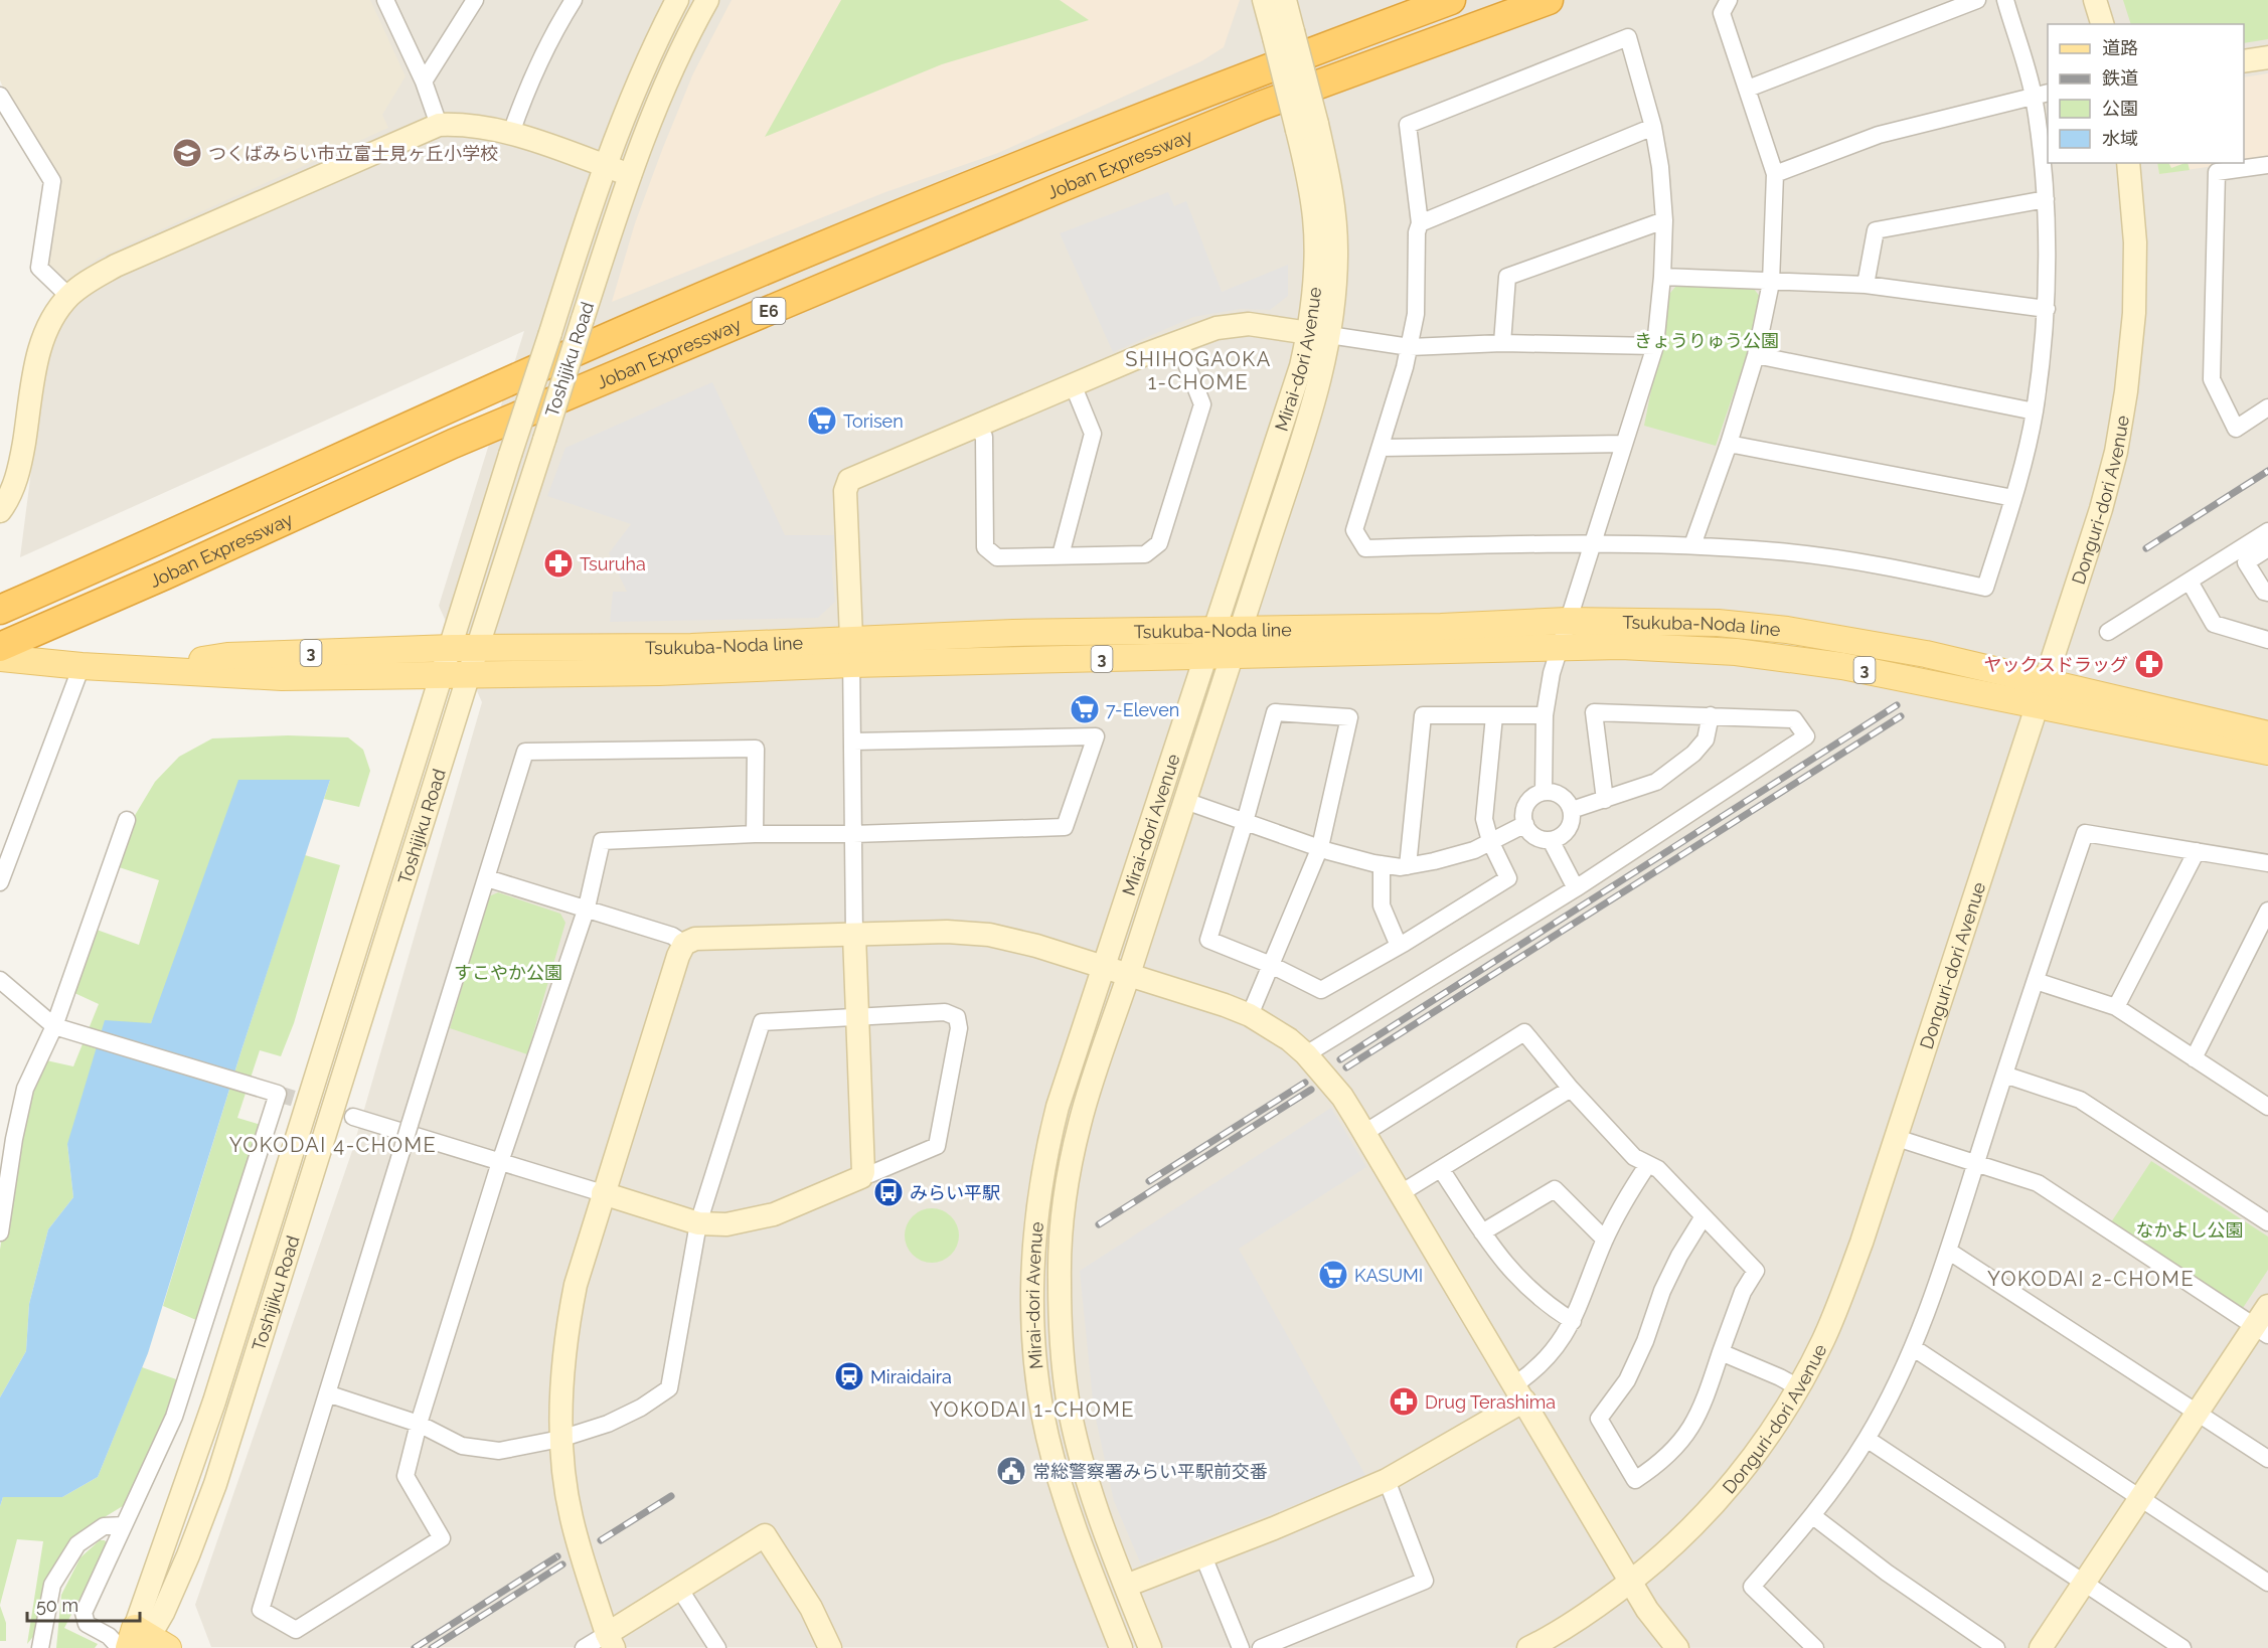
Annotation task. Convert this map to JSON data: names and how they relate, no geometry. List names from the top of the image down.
{
  "streets": {
    "highway": ["Joban Expressway", "E6"],
    "main road": ["Tsukuba-Noda line", "3"],
    "street": ["Mirai-dori Avenue", "Toshijiku Road", "Donguri-dori Avenue"]
  },
  "crossings": [
    ["Mirai-dori Avenue", "Tsukuba-Noda line"],
    ["Toshijiku Road", "Tsukuba-Noda line"],
    ["Donguri-dori Avenue", "Tsukuba-Noda line"]
  ],
  "districts": [
    "SHIHOGAOKA 1-CHOME",
    "YOKODAI 4-CHOME",
    "YOKODAI 2-CHOME",
    "YOKODAI 1-CHOME"
  ],
  "parks": ["きょうりゅう公園", "すこやか公園", "なかよし公園"],
  "places": {
    "school or university": ["つくばみらい市立富士見ヶ丘小学校"],
    "supermarket": ["Torisen", "7-Eleven", "KASUMI"],
    "pharmacy": ["Tsuruha", "ヤックスドラッグ", "Drug Terashima"],
    "bus stop": ["みらい平駅"],
    "station": ["Miraidaira"],
    "public building": ["常総警察署みらい平駅前交番"]
  },
  "legend": [
    "道路",
    "鉄道",
    "公園",
    "水域"
  ],
  "scale_bar": "50 m"
}
